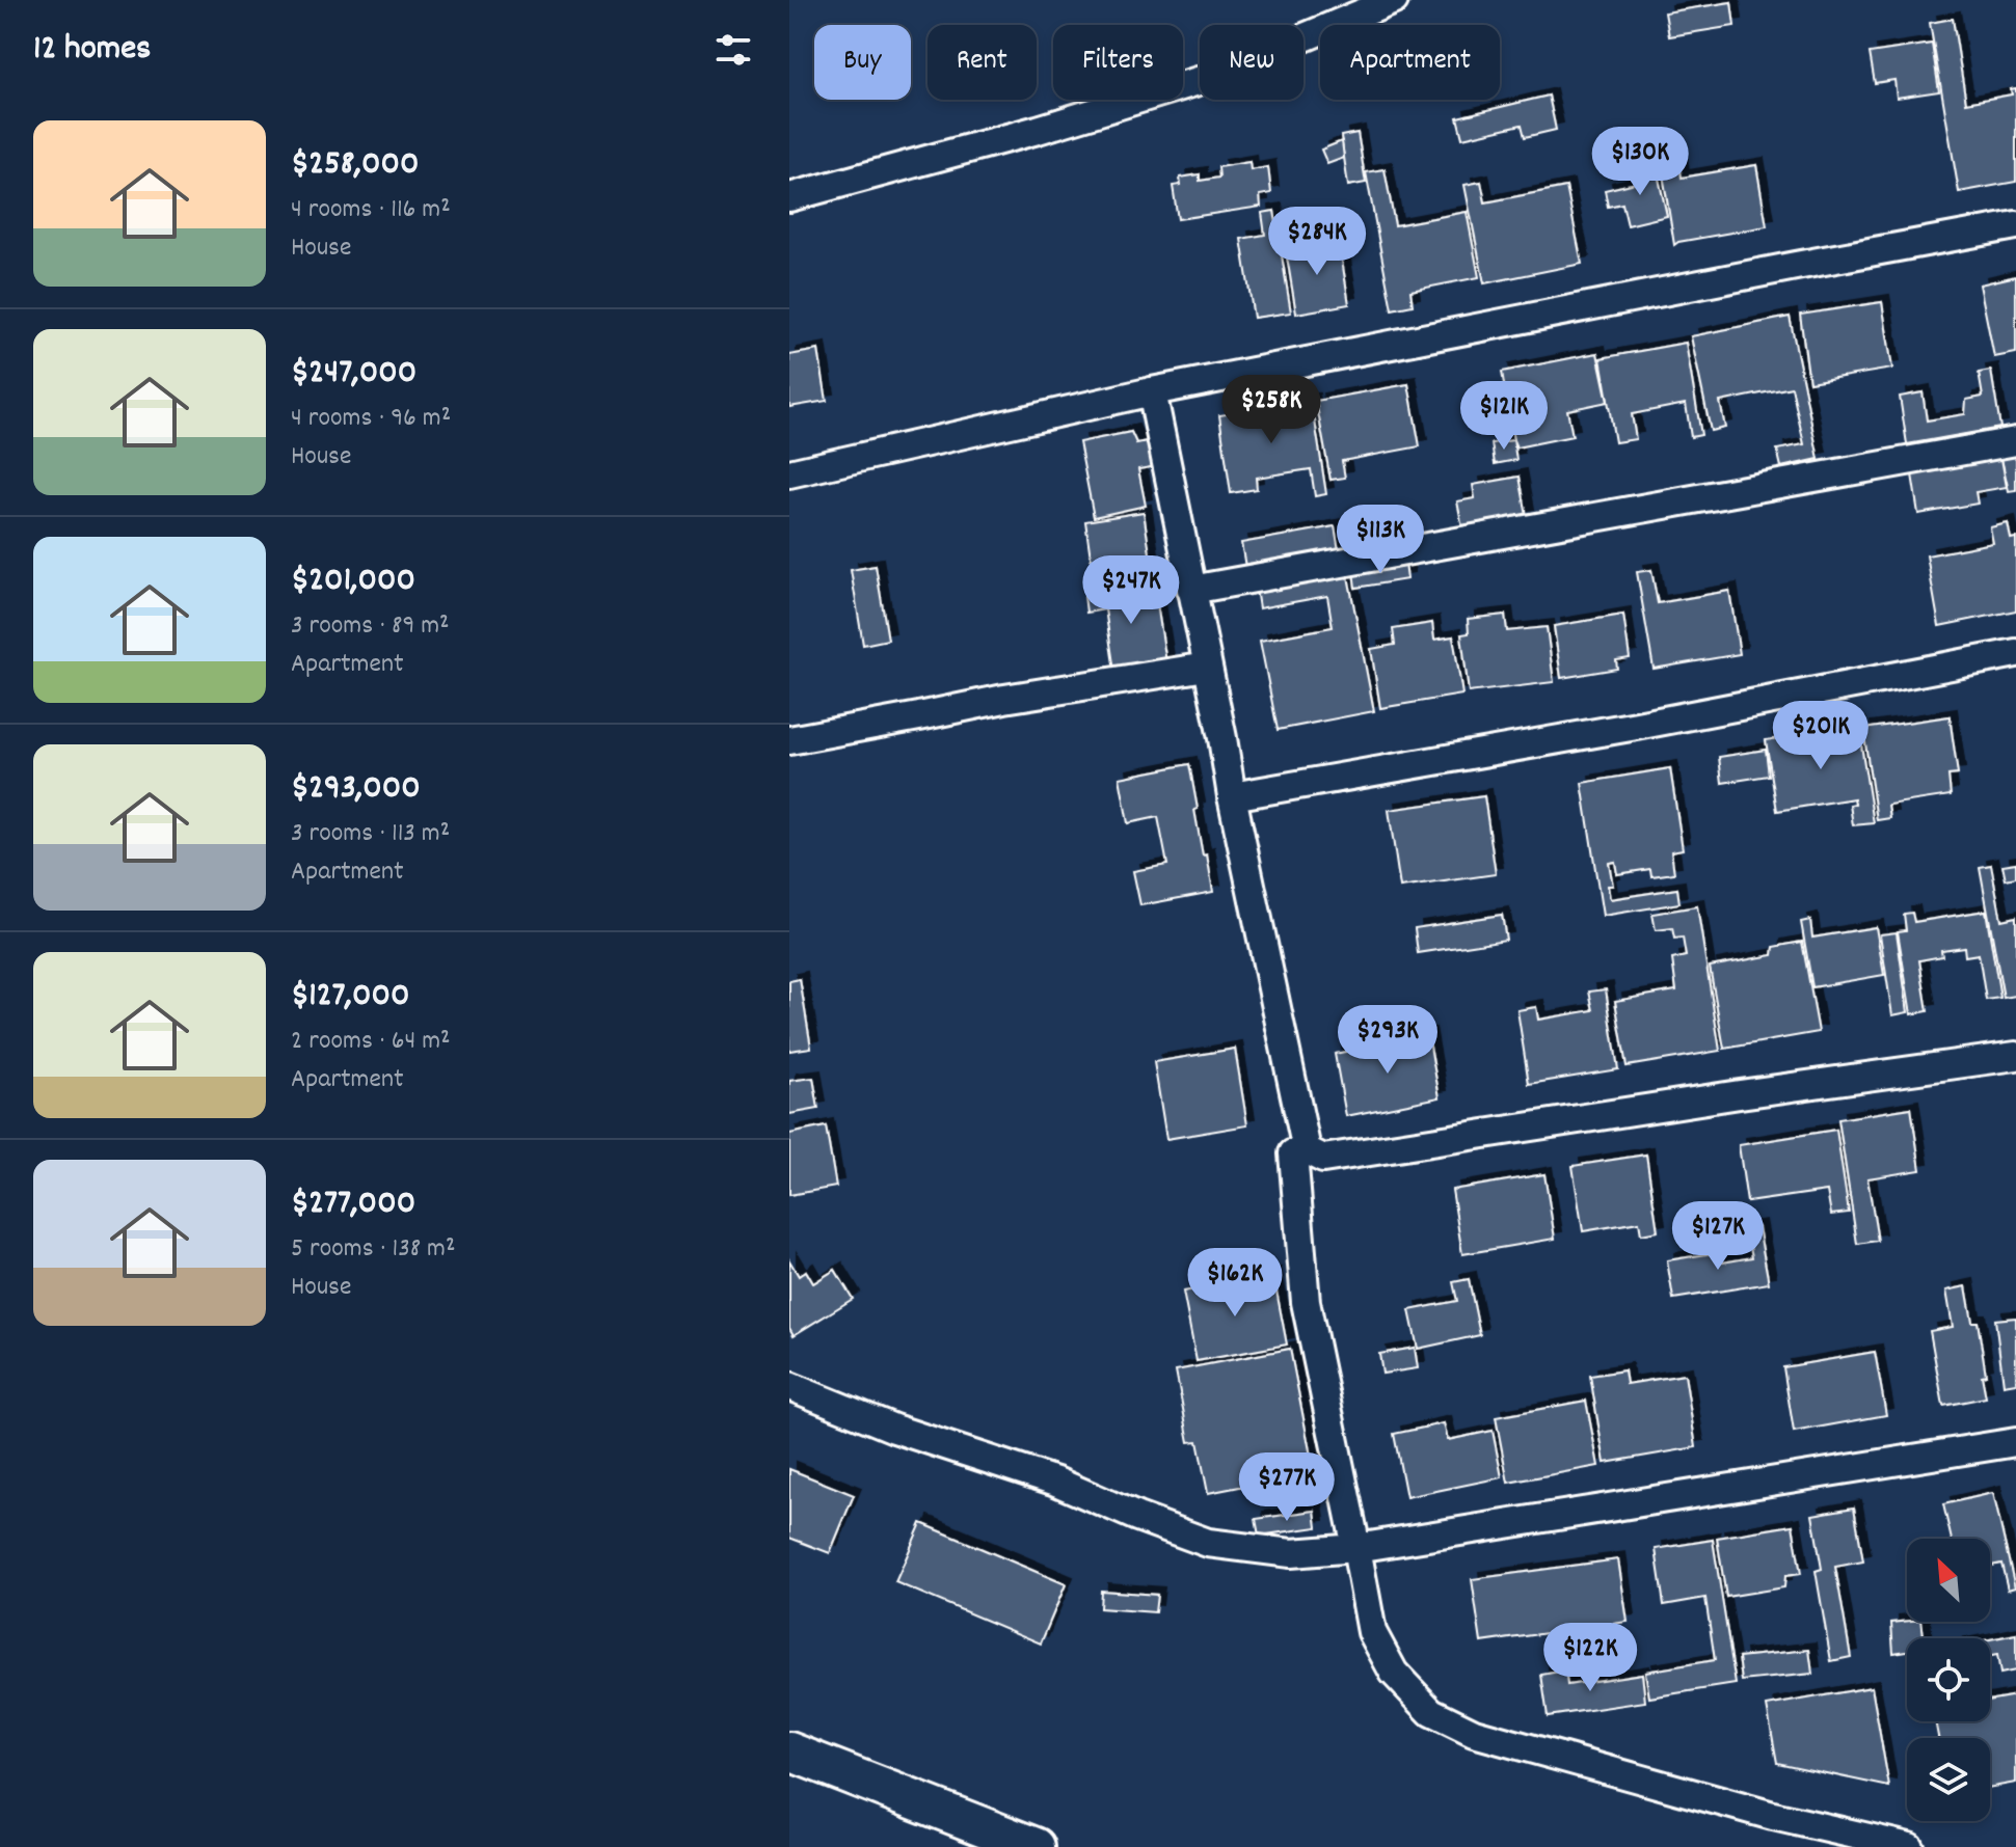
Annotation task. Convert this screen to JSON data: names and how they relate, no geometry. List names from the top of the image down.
{
  "north": "top left",
  "page": {
    "heading": "12 homes",
    "chip": [
      "Buy",
      "Rent",
      "Filters",
      "New",
      "Apartment"
    ],
    "list": [
      {
        "name": "$258,000",
        "note": "4 rooms · 116 m² · House"
      },
      {
        "name": "$247,000",
        "note": "4 rooms · 96 m² · House"
      },
      {
        "name": "$201,000",
        "note": "3 rooms · 89 m² · Apartment"
      },
      {
        "name": "$293,000",
        "note": "3 rooms · 113 m² · Apartment"
      },
      {
        "name": "$127,000",
        "note": "2 rooms · 64 m² · Apartment"
      },
      {
        "name": "$277,000",
        "note": "5 rooms · 138 m² · House"
      }
    ],
    "price": [
      "$130K",
      "$284K",
      "$258K",
      "$121K",
      "$113K",
      "$247K",
      "$201K",
      "$293K",
      "$127K",
      "$162K",
      "$277K",
      "$122K"
    ]
  }
}
